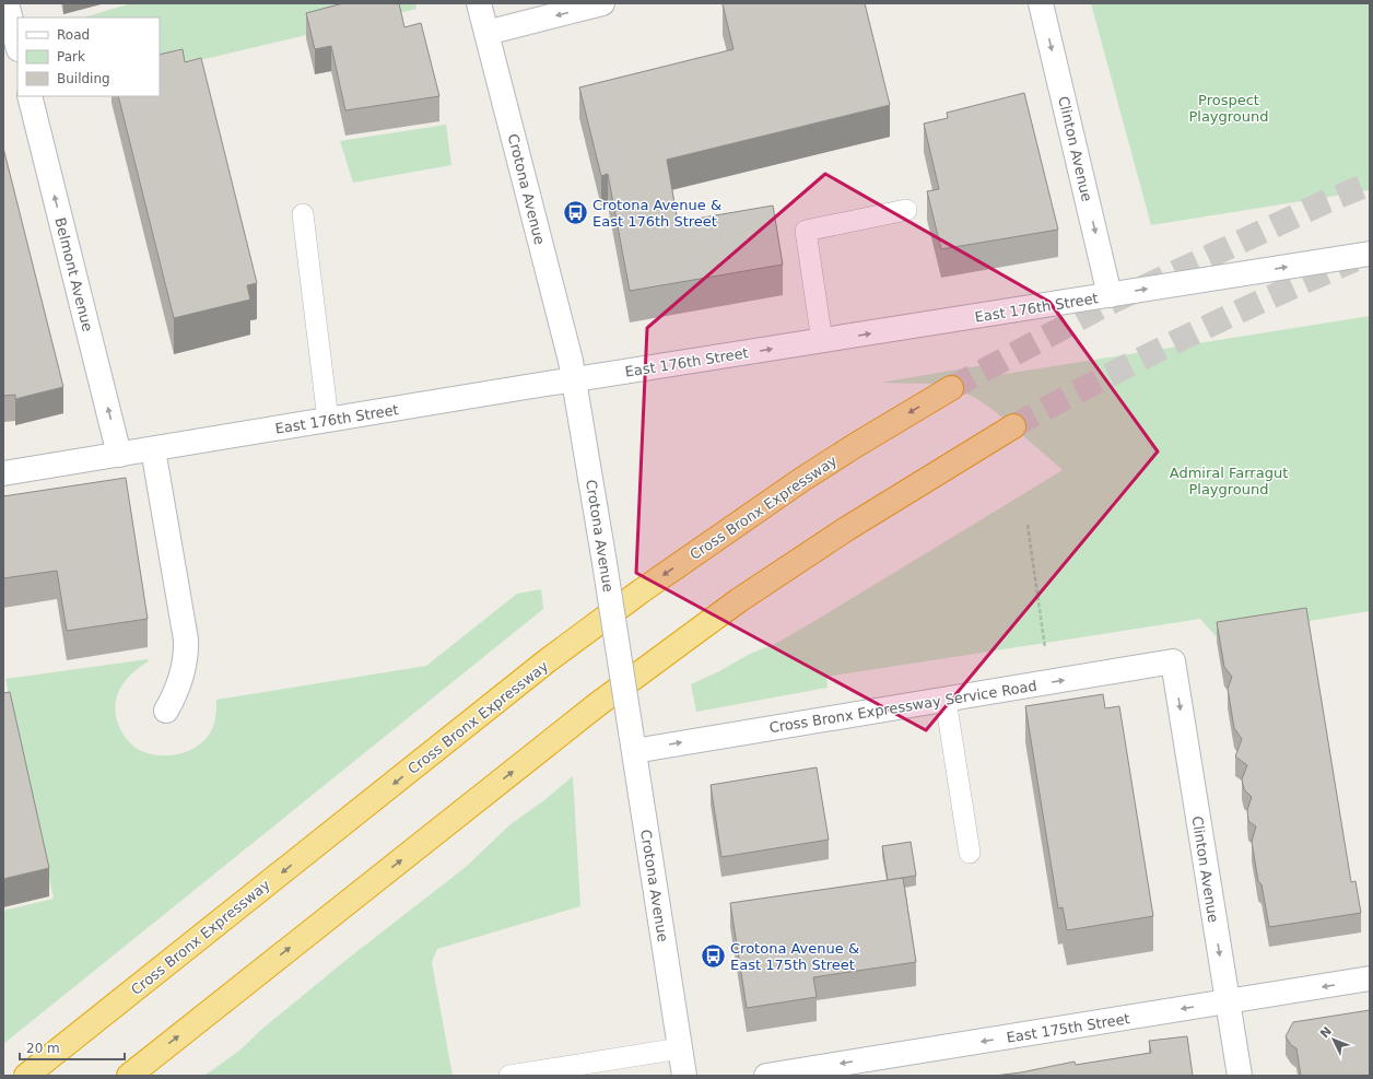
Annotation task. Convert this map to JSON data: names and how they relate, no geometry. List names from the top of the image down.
{
  "streets": {
    "highway": ["Cross Bronx Expressway"],
    "street": [
      "Clinton Avenue",
      "Crotona Avenue",
      "Belmont Avenue",
      "East 176th Street",
      "Cross Bronx Expressway Service Road",
      "East 175th Street"
    ]
  },
  "crossings": [
    ["Clinton Avenue", "East 176th Street"],
    ["Clinton Avenue", "Cross Bronx Expressway Service Road"],
    ["Clinton Avenue", "East 175th Street"],
    ["Crotona Avenue", "East 176th Street"],
    ["Crotona Avenue", "Cross Bronx Expressway Service Road"],
    ["Belmont Avenue", "East 176th Street"]
  ],
  "one_way": [
    "Clinton Avenue",
    "Belmont Avenue",
    "East 176th Street",
    "Cross Bronx Expressway Service Road",
    "East 175th Street"
  ],
  "parks": ["Prospect Playground", "Admiral Farragut Playground"],
  "places": {
    "bus stop": ["Crotona Avenue & East 176th Street", "Crotona Avenue & East 175th Street"]
  },
  "legend": ["Road", "Park", "Building"],
  "scale_bar": "20 m",
  "north": "top left"
}
